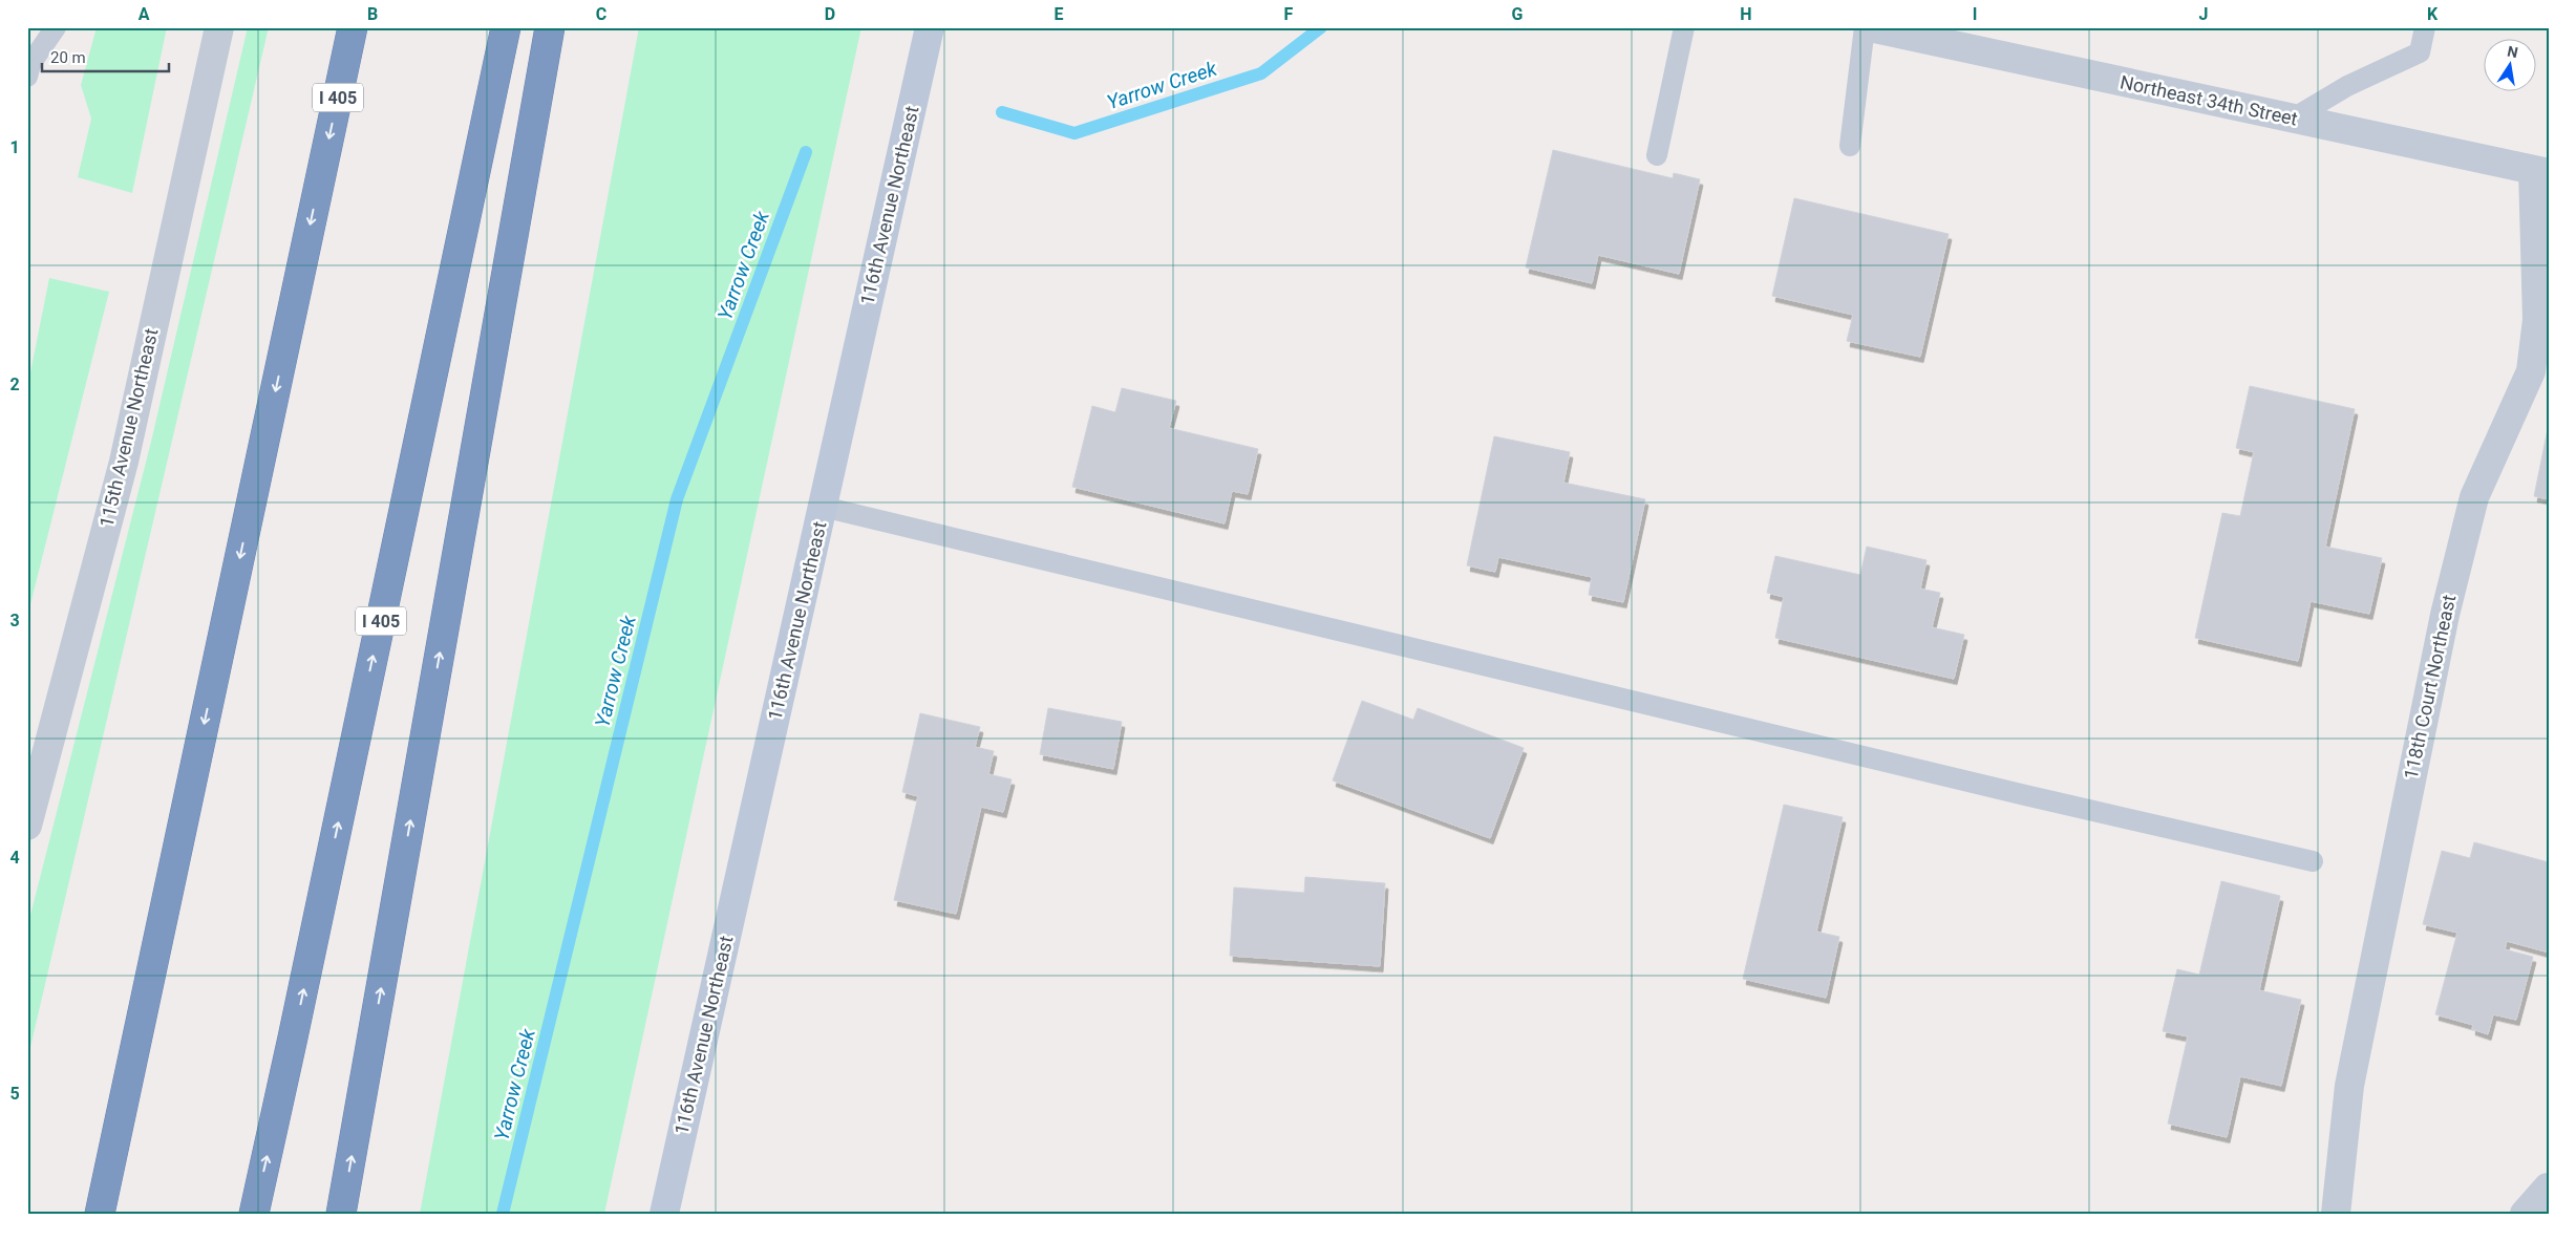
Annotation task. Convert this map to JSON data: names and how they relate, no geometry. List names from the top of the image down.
{
  "streets": {
    "highway": ["I 405"],
    "street": [
      "Northeast 34th Street",
      "116th Avenue Northeast",
      "115th Avenue Northeast",
      "118th Court Northeast"
    ]
  },
  "crossings": [
    ["Northeast 34th Street", "118th Court Northeast"]
  ],
  "water": ["Yarrow Creek"],
  "scale_bar": "20 m",
  "north": "top",
  "grid": {
    "columns": [
      "A",
      "B",
      "C",
      "D",
      "E",
      "F",
      "G",
      "H",
      "I",
      "J",
      "K"
    ],
    "rows": [
      "1",
      "2",
      "3",
      "4",
      "5"
    ]
  }
}
